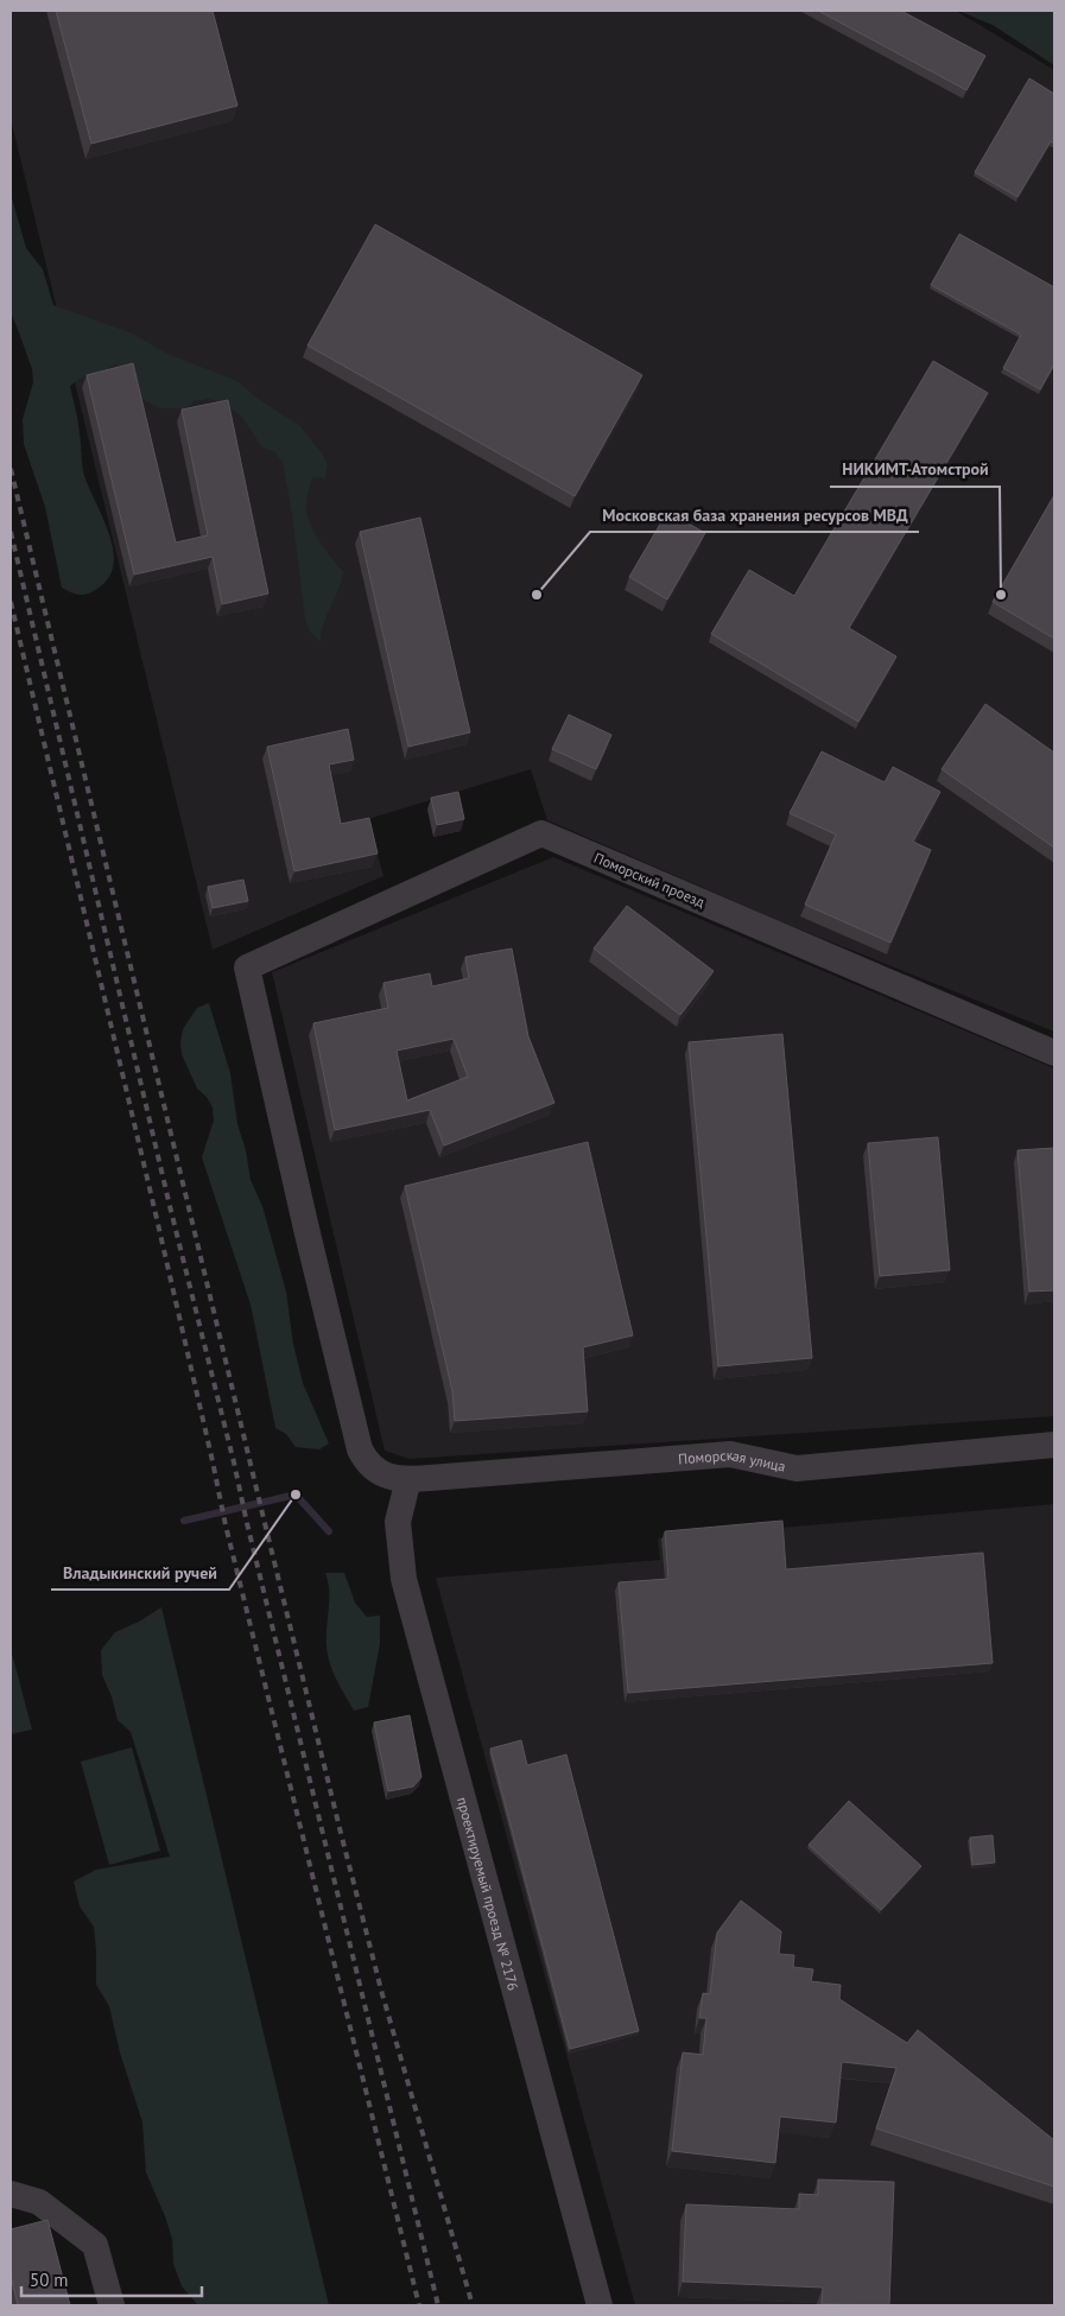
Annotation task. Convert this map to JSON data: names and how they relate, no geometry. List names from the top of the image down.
{
  "streets": {
    "street": ["Поморский проезд", "Поморская улица", "проектируемый проезд № 2176"]
  },
  "crossings": [
    ["Поморский проезд", "Поморская улица"],
    ["Поморская улица", "проектируемый проезд № 2176"]
  ],
  "places": ["Московская база хранения ресурсов МВД", "НИКИМТ-Атомстрой", "Владыкинский ручей"],
  "scale_bar": "50 m"
}
